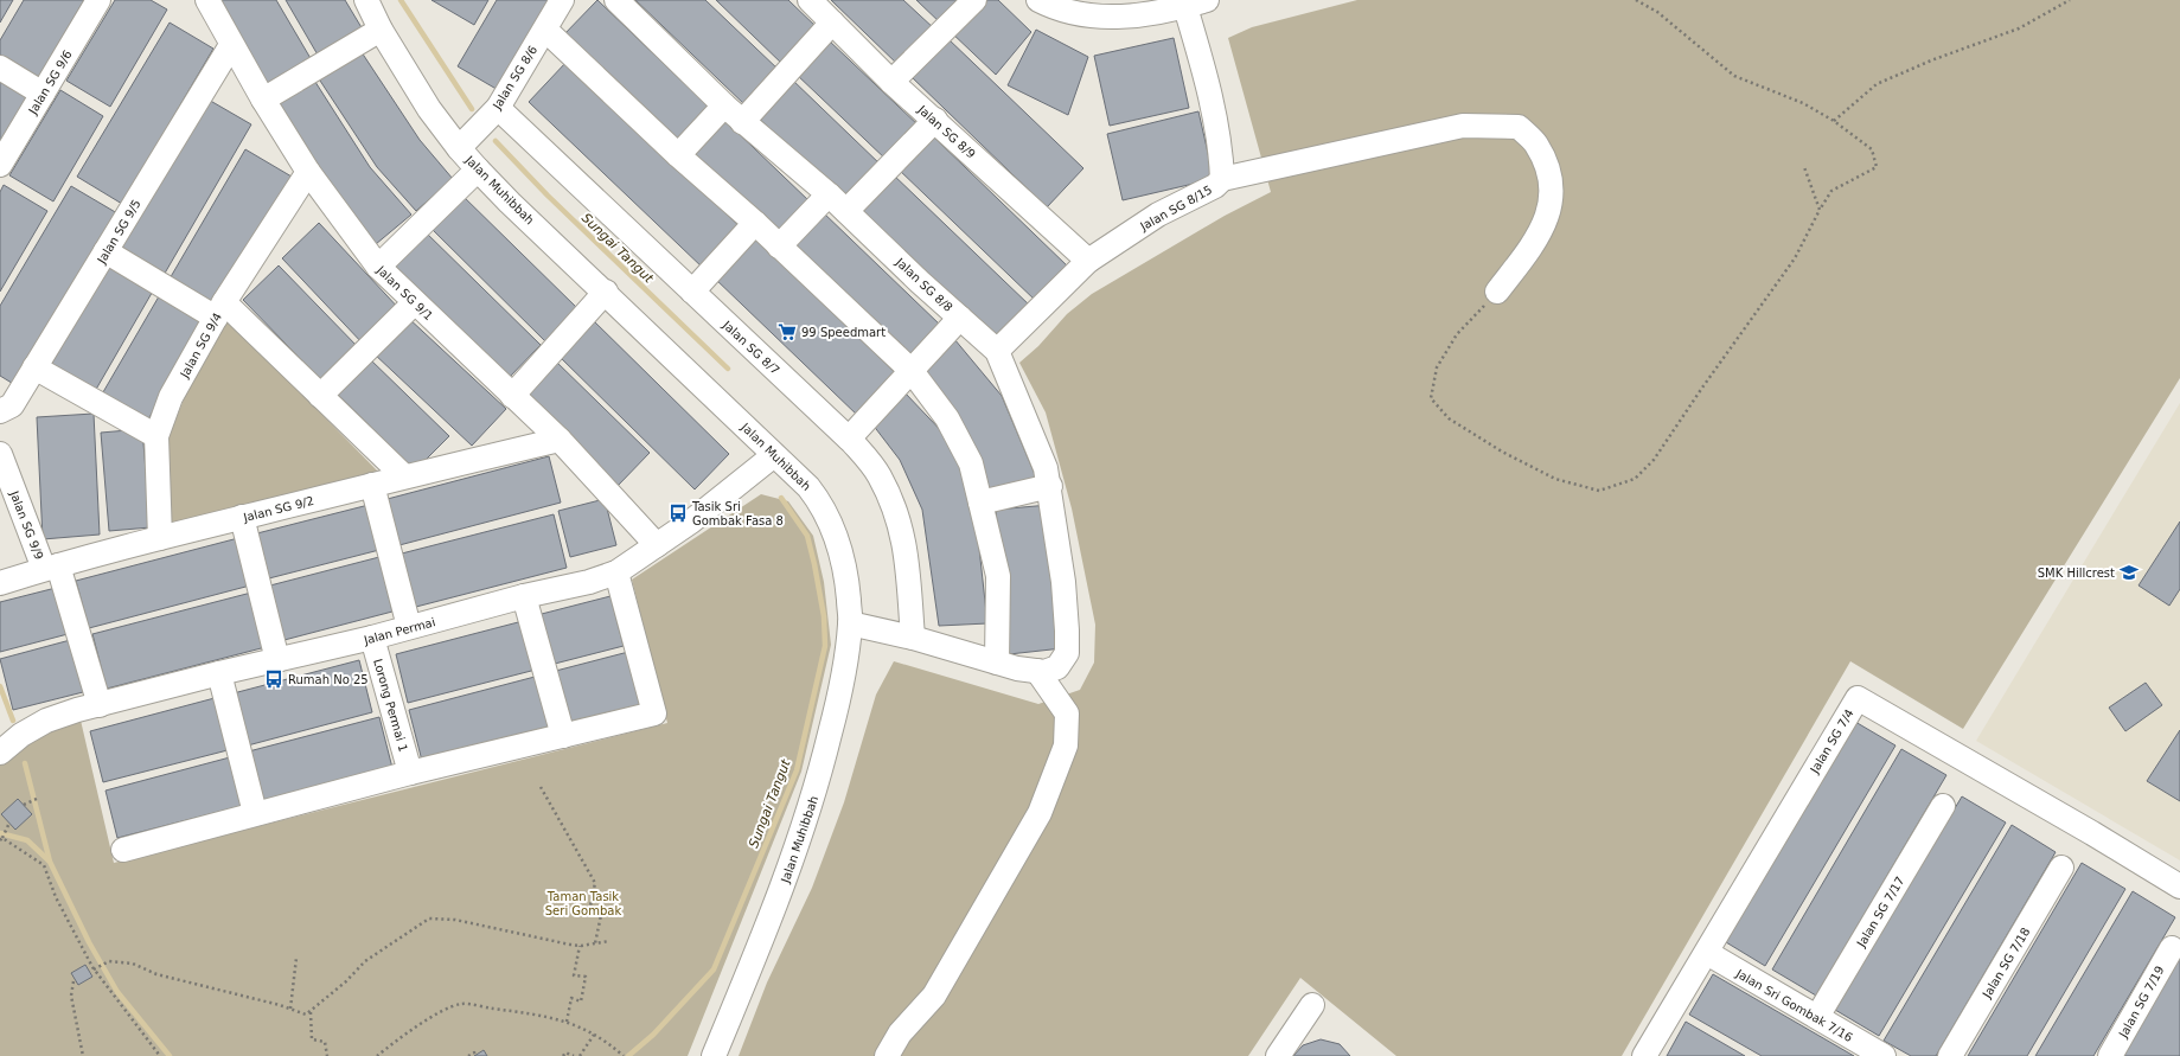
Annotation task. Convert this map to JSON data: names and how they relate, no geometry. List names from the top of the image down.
{
  "streets": {
    "street": [
      "Jalan SG 8/6",
      "Jalan SG 9/6",
      "Jalan SG 8/9",
      "Jalan Muhibbah",
      "Jalan SG 8/15",
      "Jalan SG 9/5",
      "Jalan SG 8/8",
      "Jalan SG 9/1",
      "Jalan SG 9/4",
      "Jalan SG 8/7",
      "Jalan SG 9/2",
      "Jalan SG 9/9",
      "Jalan Permai",
      "Lorong Permai 1",
      "Jalan SG 7/4",
      "Jalan SG 7/17",
      "Jalan SG 7/18",
      "Jalan SG 7/19",
      "Jalan Sri Gombak 7/16"
    ]
  },
  "crossings": [
    ["Jalan SG 8/6", "Jalan Muhibbah"],
    ["Jalan SG 8/6", "Jalan SG 8/7"],
    ["Jalan SG 8/9", "Jalan SG 8/15"],
    ["Jalan Muhibbah", "Jalan Permai"],
    ["Jalan SG 8/15", "Jalan SG 8/8"],
    ["Jalan SG 9/5", "Jalan SG 9/1"],
    ["Jalan SG 9/1", "Jalan SG 9/4"],
    ["Jalan SG 9/1", "Jalan SG 9/2"],
    ["Jalan SG 9/1", "Jalan Permai"],
    ["Jalan SG 9/4", "Jalan SG 9/2"],
    ["Jalan SG 9/2", "Jalan SG 9/9"],
    ["Jalan SG 9/9", "Jalan Permai"],
    ["Jalan Permai", "Lorong Permai 1"],
    ["Jalan SG 7/4", "Jalan Sri Gombak 7/16"],
    ["Jalan SG 7/17", "Jalan Sri Gombak 7/16"]
  ],
  "water": ["Sungai Tangut"],
  "parks": ["Taman Tasik Seri Gombak"],
  "places": {
    "supermarket": ["99 Speedmart"],
    "bus stop": ["Tasik Sri Gombak Fasa 8", "Rumah No 25"],
    "school or university": ["SMK Hillcrest"]
  }
}
